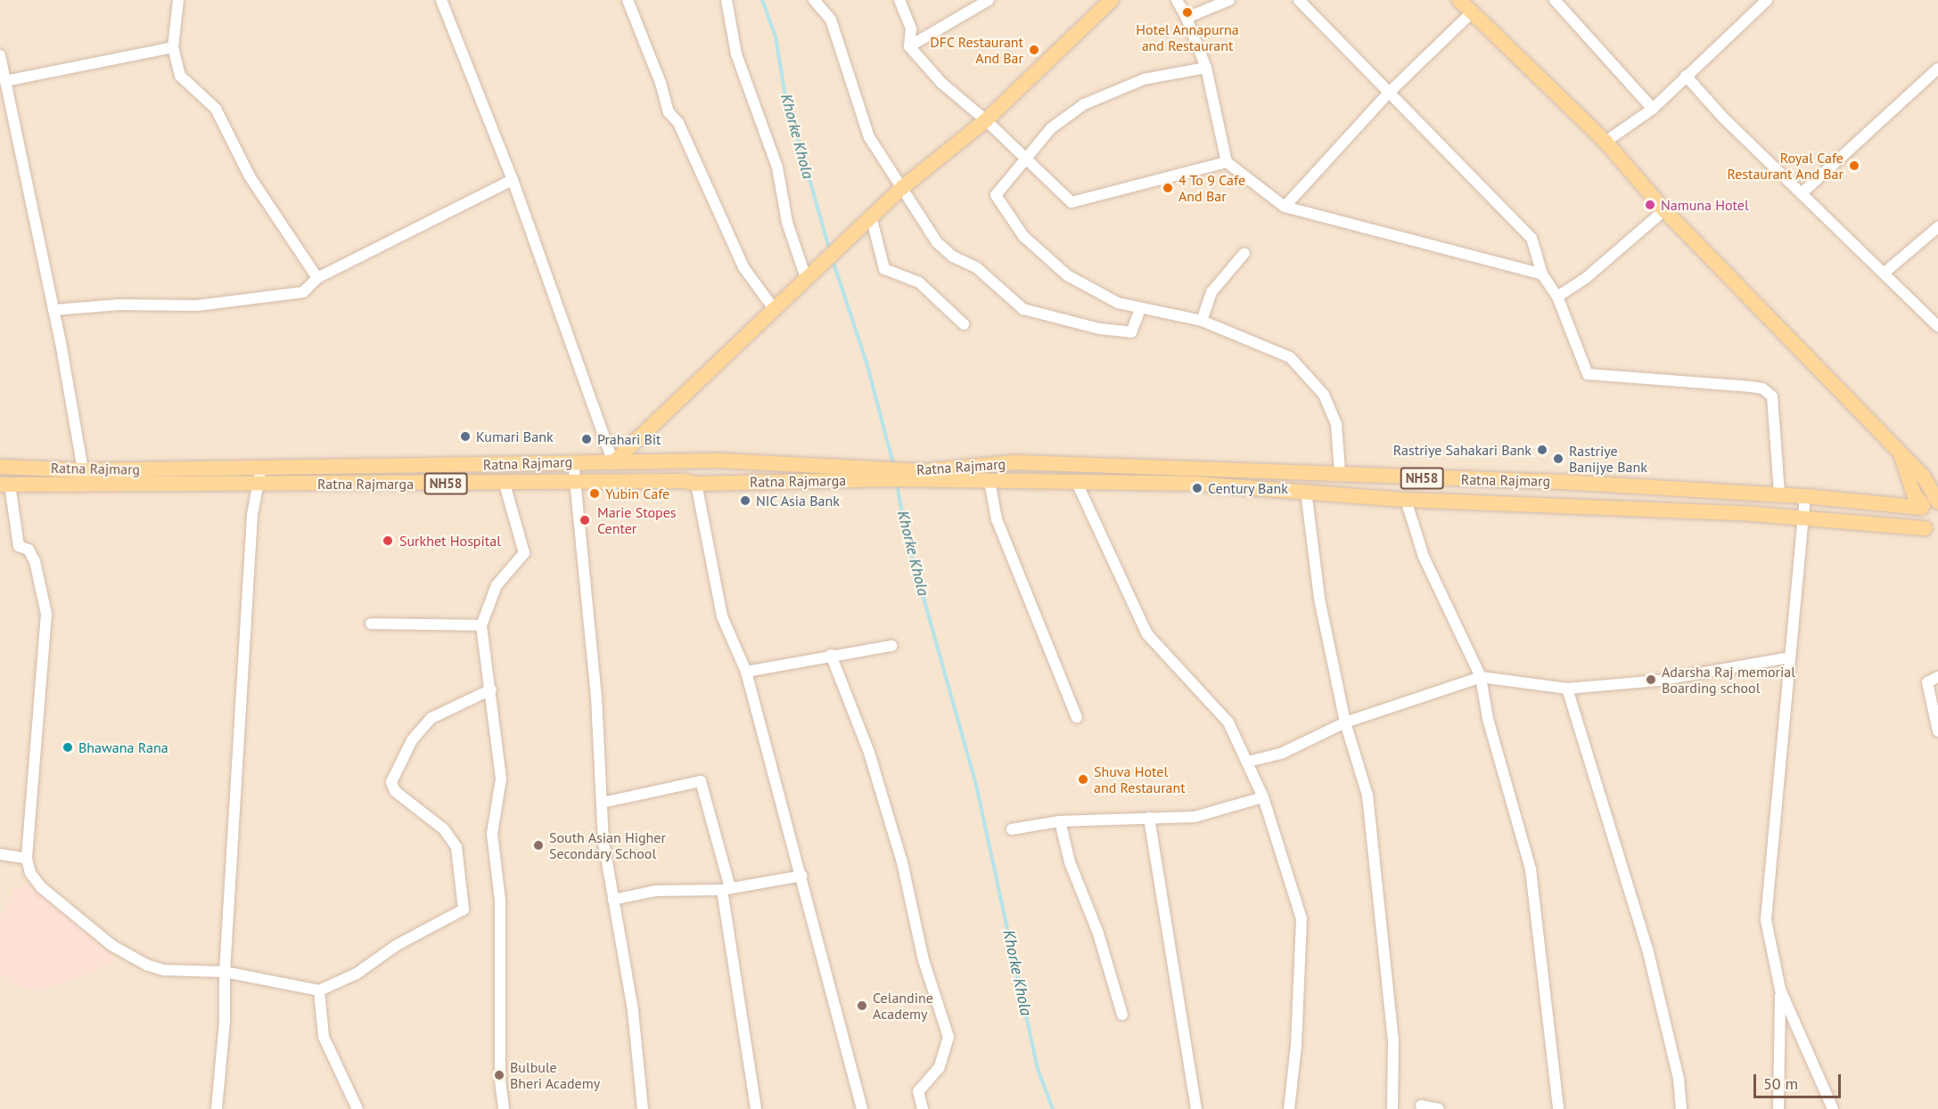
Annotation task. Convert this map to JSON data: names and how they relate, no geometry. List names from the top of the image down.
{
  "streets": {
    "main road": ["Ratna Rajmarg", "NH58", "Ratna Rajmarga"]
  },
  "crossings": [
    ["Ratna Rajmarg", "Ratna Rajmarga"]
  ],
  "water": ["Khorke Khola"],
  "places": [
    "Hotel Annapurna and Restaurant",
    "DFC Restaurant And Bar",
    "Royal Cafe Restaurant And Bar",
    "4 To 9 Cafe And Bar",
    "Namuna Hotel",
    "Kumari Bank",
    "Prahari Bit",
    "Rastriye Sahakari Bank",
    "Rastriye Banijye Bank",
    "Century Bank",
    "Yubin Cafe",
    "NIC Asia Bank",
    "Marie Stopes Center",
    "Surkhet Hospital",
    "Adarsha Raj memorial Boarding school",
    "Bhawana Rana",
    "Shuva Hotel and Restaurant",
    "South Asian Higher Secondary School",
    "Celandine Academy",
    "Bulbule Bheri Academy"
  ],
  "scale_bar": "50 m"
}
